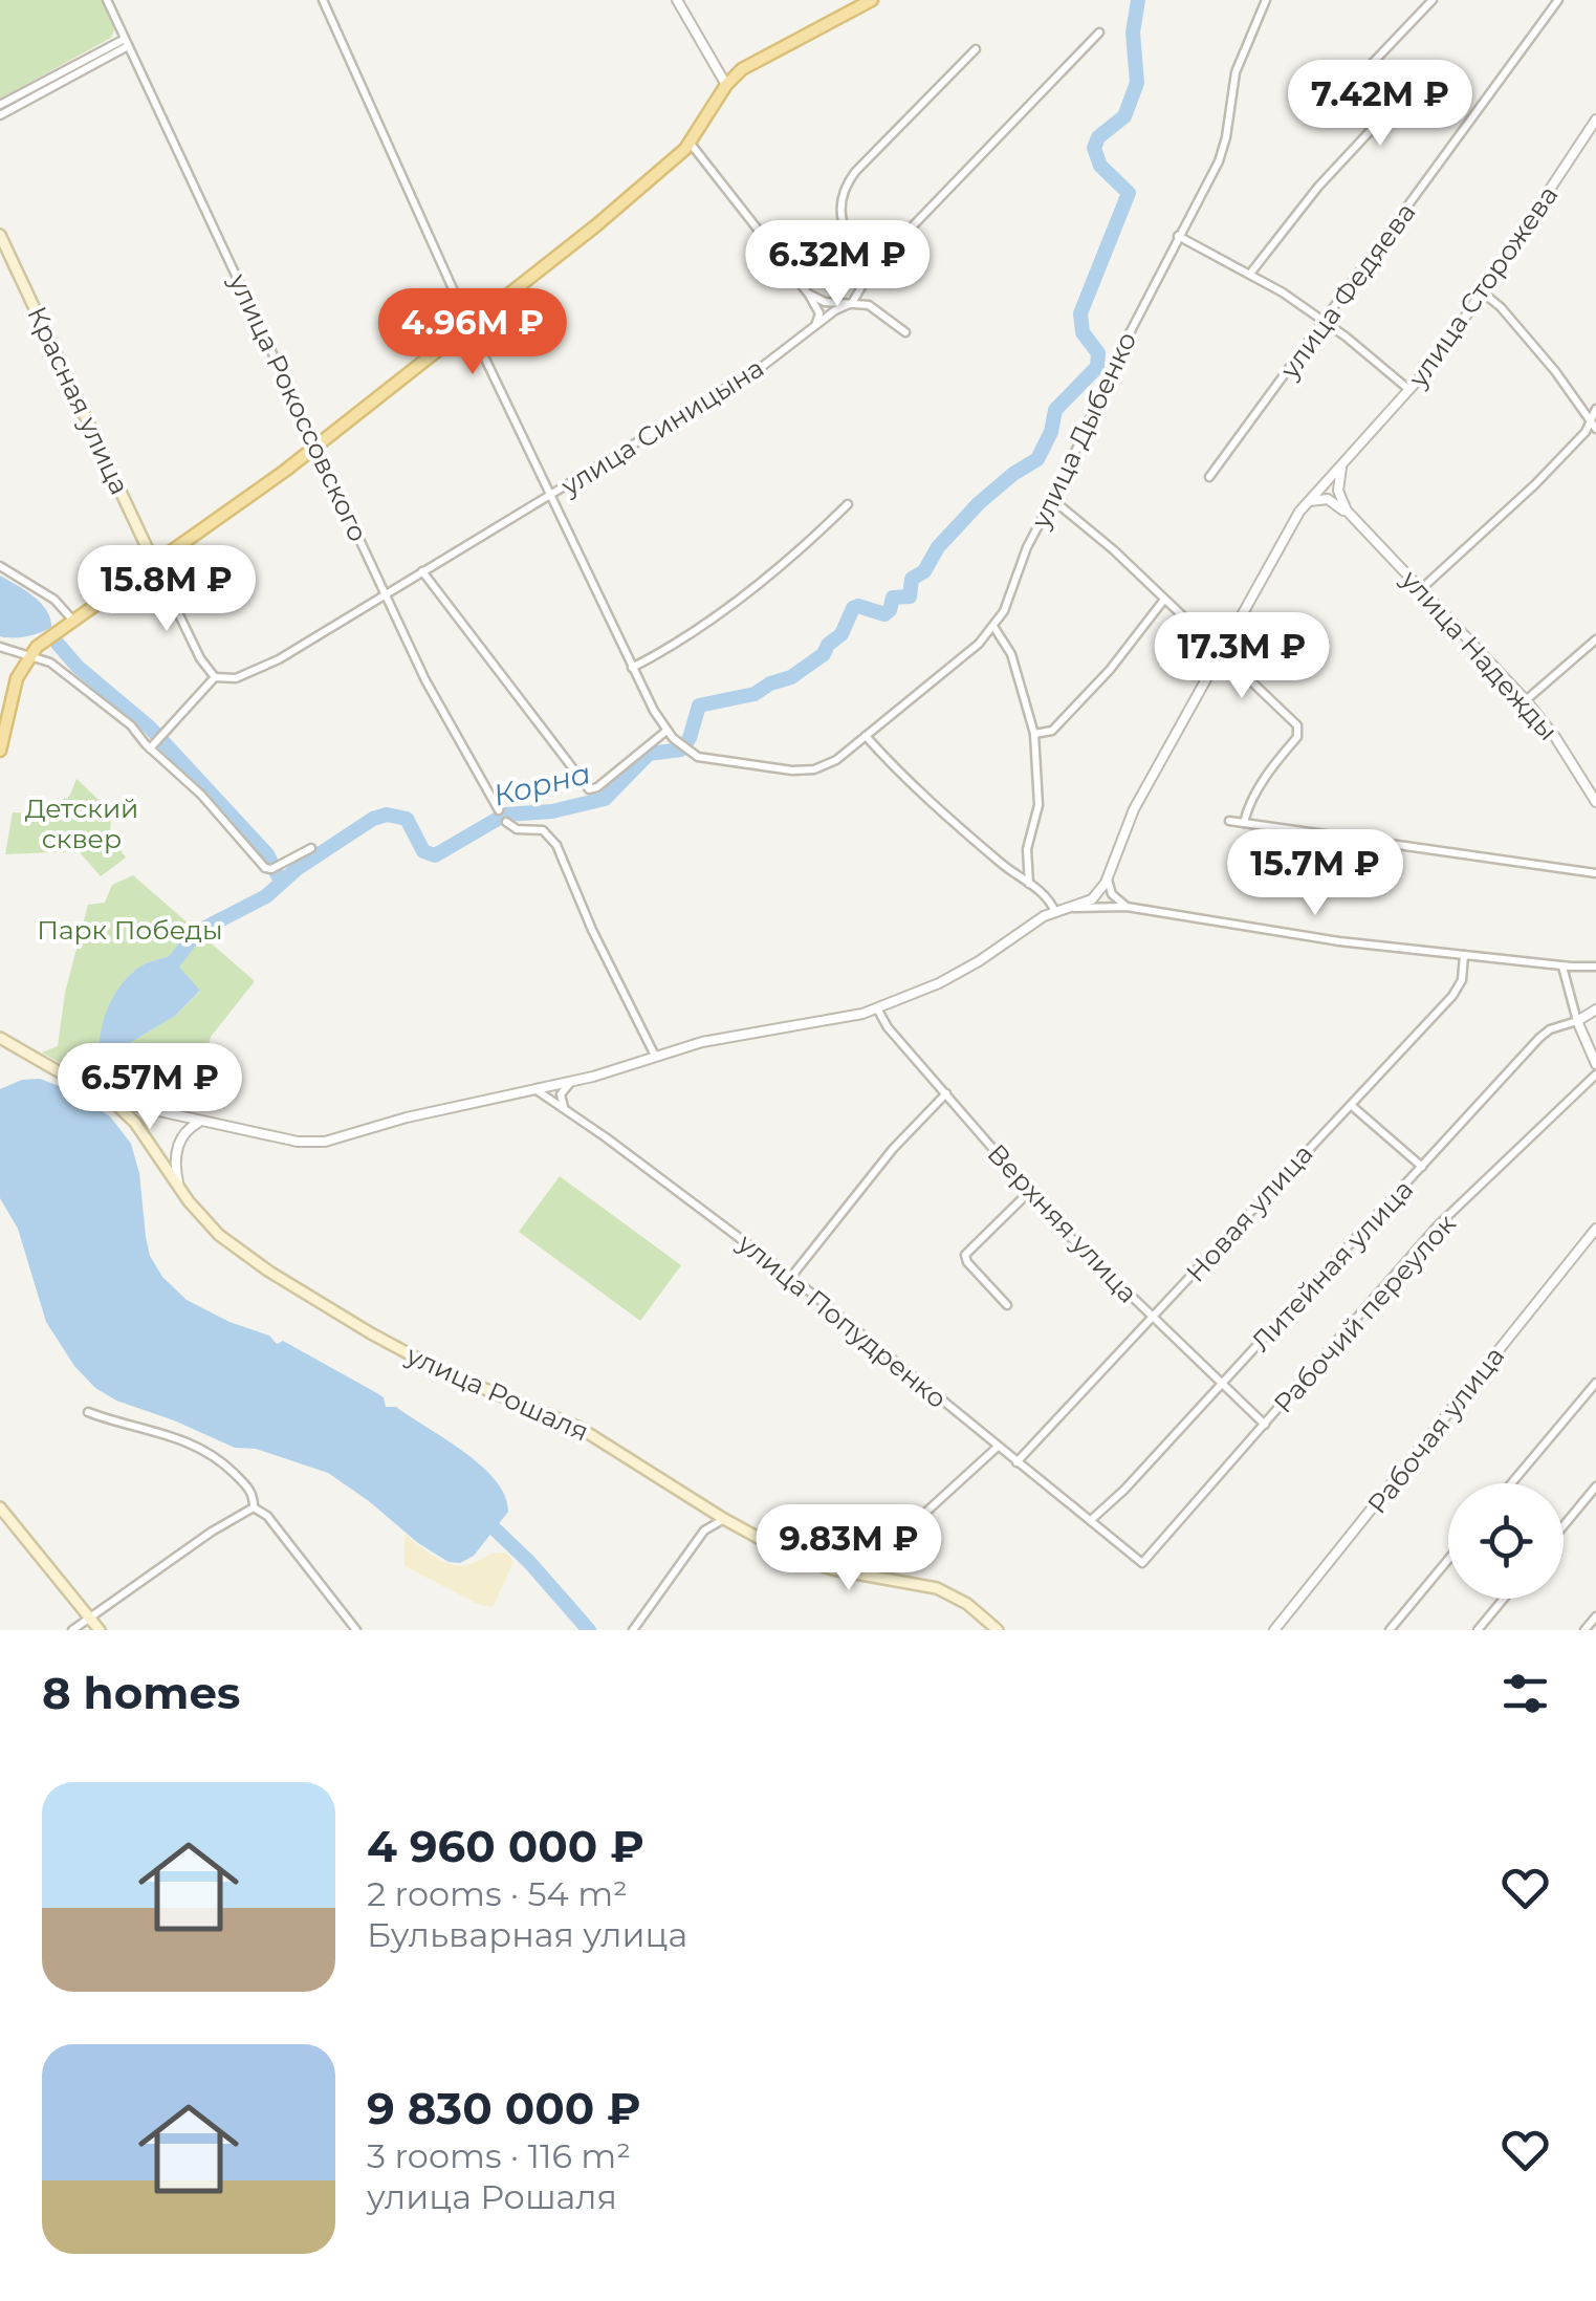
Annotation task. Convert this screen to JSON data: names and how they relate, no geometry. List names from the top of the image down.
{
  "streets": {
    "main road": ["Красная улица", "улица Рошаля"],
    "street": [
      "улица Сторожева",
      "улица Федяева",
      "улица Рокоссовского",
      "улица Синицына",
      "улица Дыбенко",
      "улица Надежды",
      "Новая улица",
      "Верхняя улица",
      "Литейная улица",
      "Рабочий переулок",
      "улица Попудренко",
      "Рабочая улица"
    ]
  },
  "crossings": [
    ["улица Сторожева", "улица Надежды"],
    ["Красная улица", "улица Синицына"],
    ["улица Рокоссовского", "улица Синицына"],
    ["Новая улица", "Верхняя улица"],
    ["Новая улица", "улица Попудренко"],
    ["Верхняя улица", "Литейная улица"],
    ["Верхняя улица", "Рабочий переулок"],
    ["Литейная улица", "улица Попудренко"],
    ["Рабочий переулок", "улица Попудренко"]
  ],
  "water": ["Корна"],
  "parks": ["Детский сквер", "Парк Победы"],
  "page": {
    "price": [
      "7.42M ₽",
      "6.32M ₽",
      "4.96M ₽",
      "15.8M ₽",
      "17.3M ₽",
      "15.7M ₽",
      "6.57M ₽",
      "9.83M ₽"
    ],
    "heading": "8 homes",
    "list": [
      {
        "name": "4 960 000 ₽",
        "note": "2 rooms · 54 m² · Бульварная улица"
      },
      {
        "name": "9 830 000 ₽",
        "note": "3 rooms · 116 m² · улица Рошаля"
      }
    ]
  }
}
